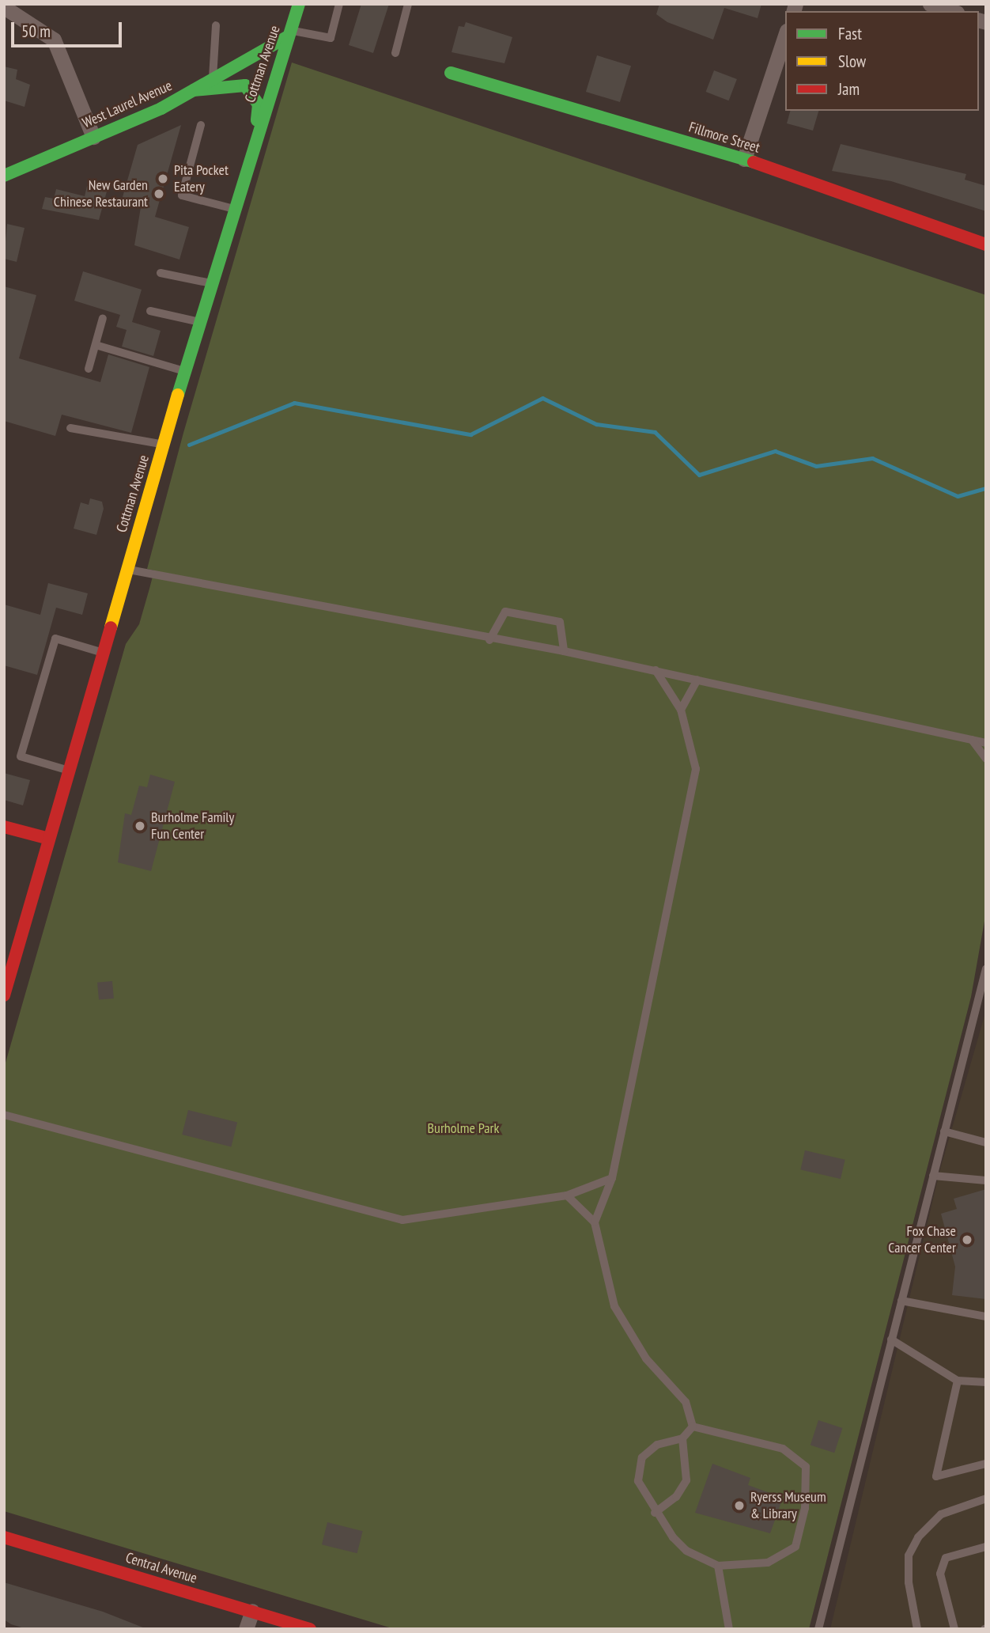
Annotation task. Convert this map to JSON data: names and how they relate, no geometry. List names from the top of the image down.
{
  "streets": {
    "main road": [
      "Cottman Avenue",
      "West Laurel Avenue",
      "Fillmore Street",
      "Central Avenue"
    ]
  },
  "crossings": [
    ["Cottman Avenue", "West Laurel Avenue"]
  ],
  "parks": ["Burholme Park"],
  "places": [
    "Pita Pocket Eatery",
    "New Garden Chinese Restaurant",
    "Burholme Family Fun Center",
    "Fox Chase Cancer Center",
    "Ryerss Museum & Library"
  ],
  "legend": ["Fast", "Slow", "Jam"],
  "scale_bar": "50 m"
}
